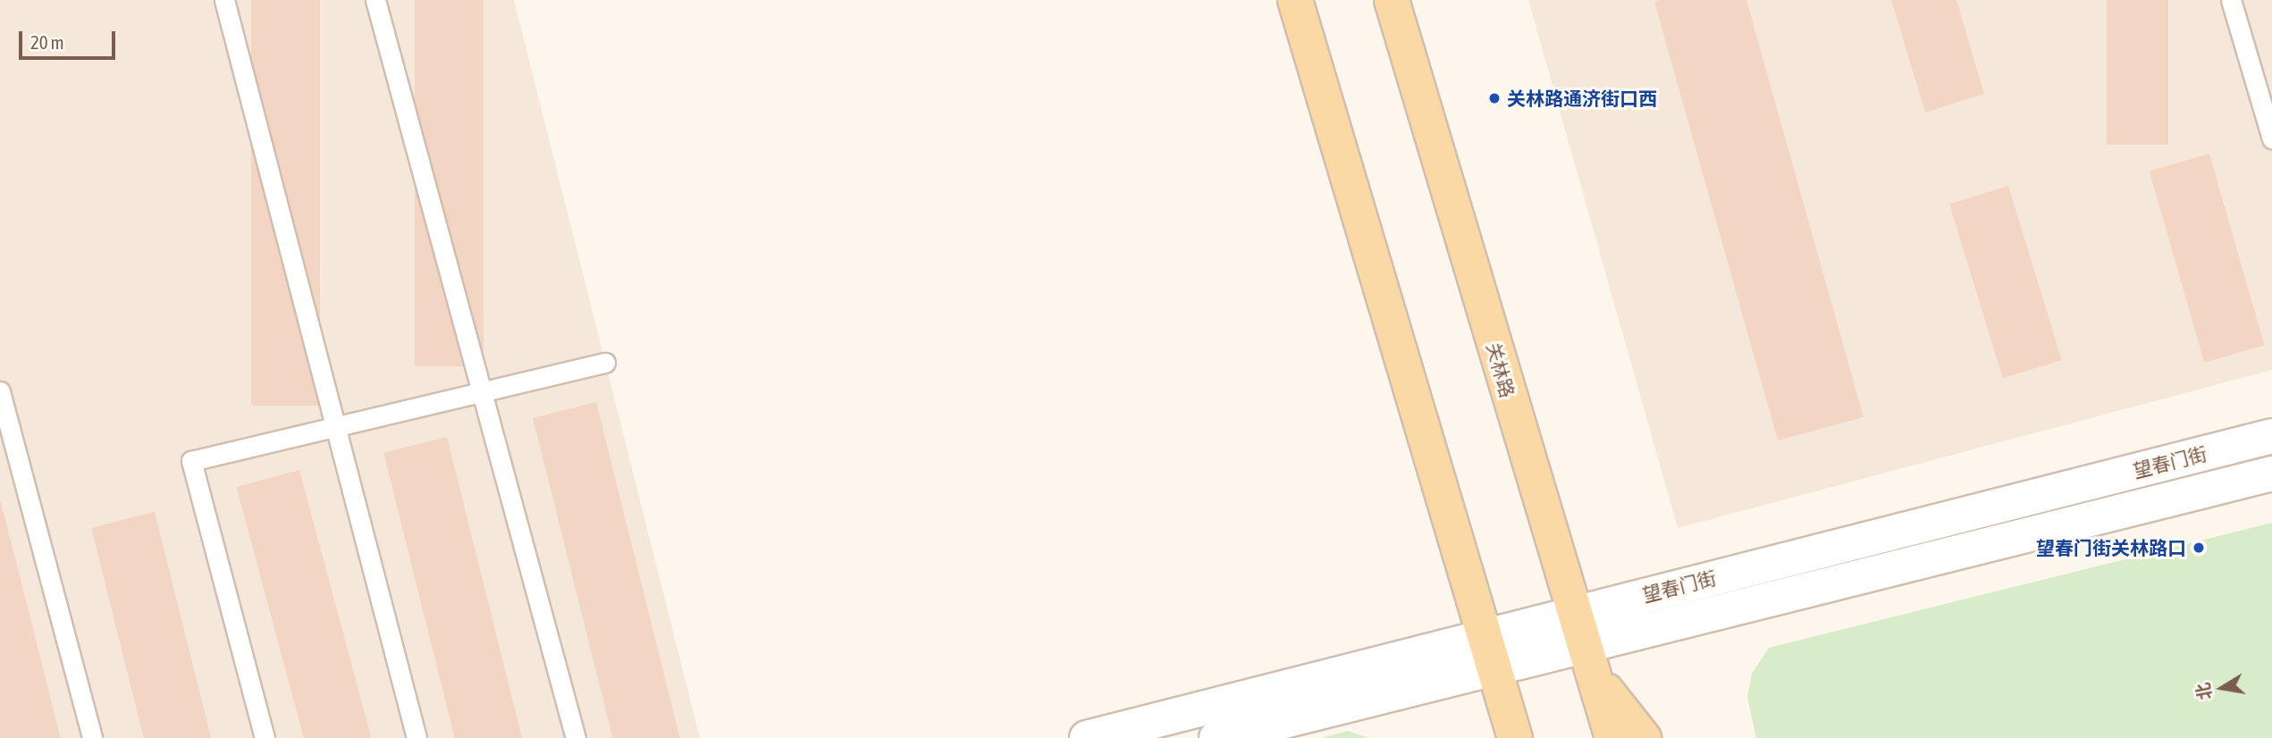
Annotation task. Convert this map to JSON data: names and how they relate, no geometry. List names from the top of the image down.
{
  "streets": {
    "main road": ["关林路"],
    "street": ["望春门街"]
  },
  "crossings": [
    ["关林路", "望春门街"]
  ],
  "places": ["关林路通济街口西", "望春门街关林路口"],
  "scale_bar": "20 m",
  "north": "left"
}
